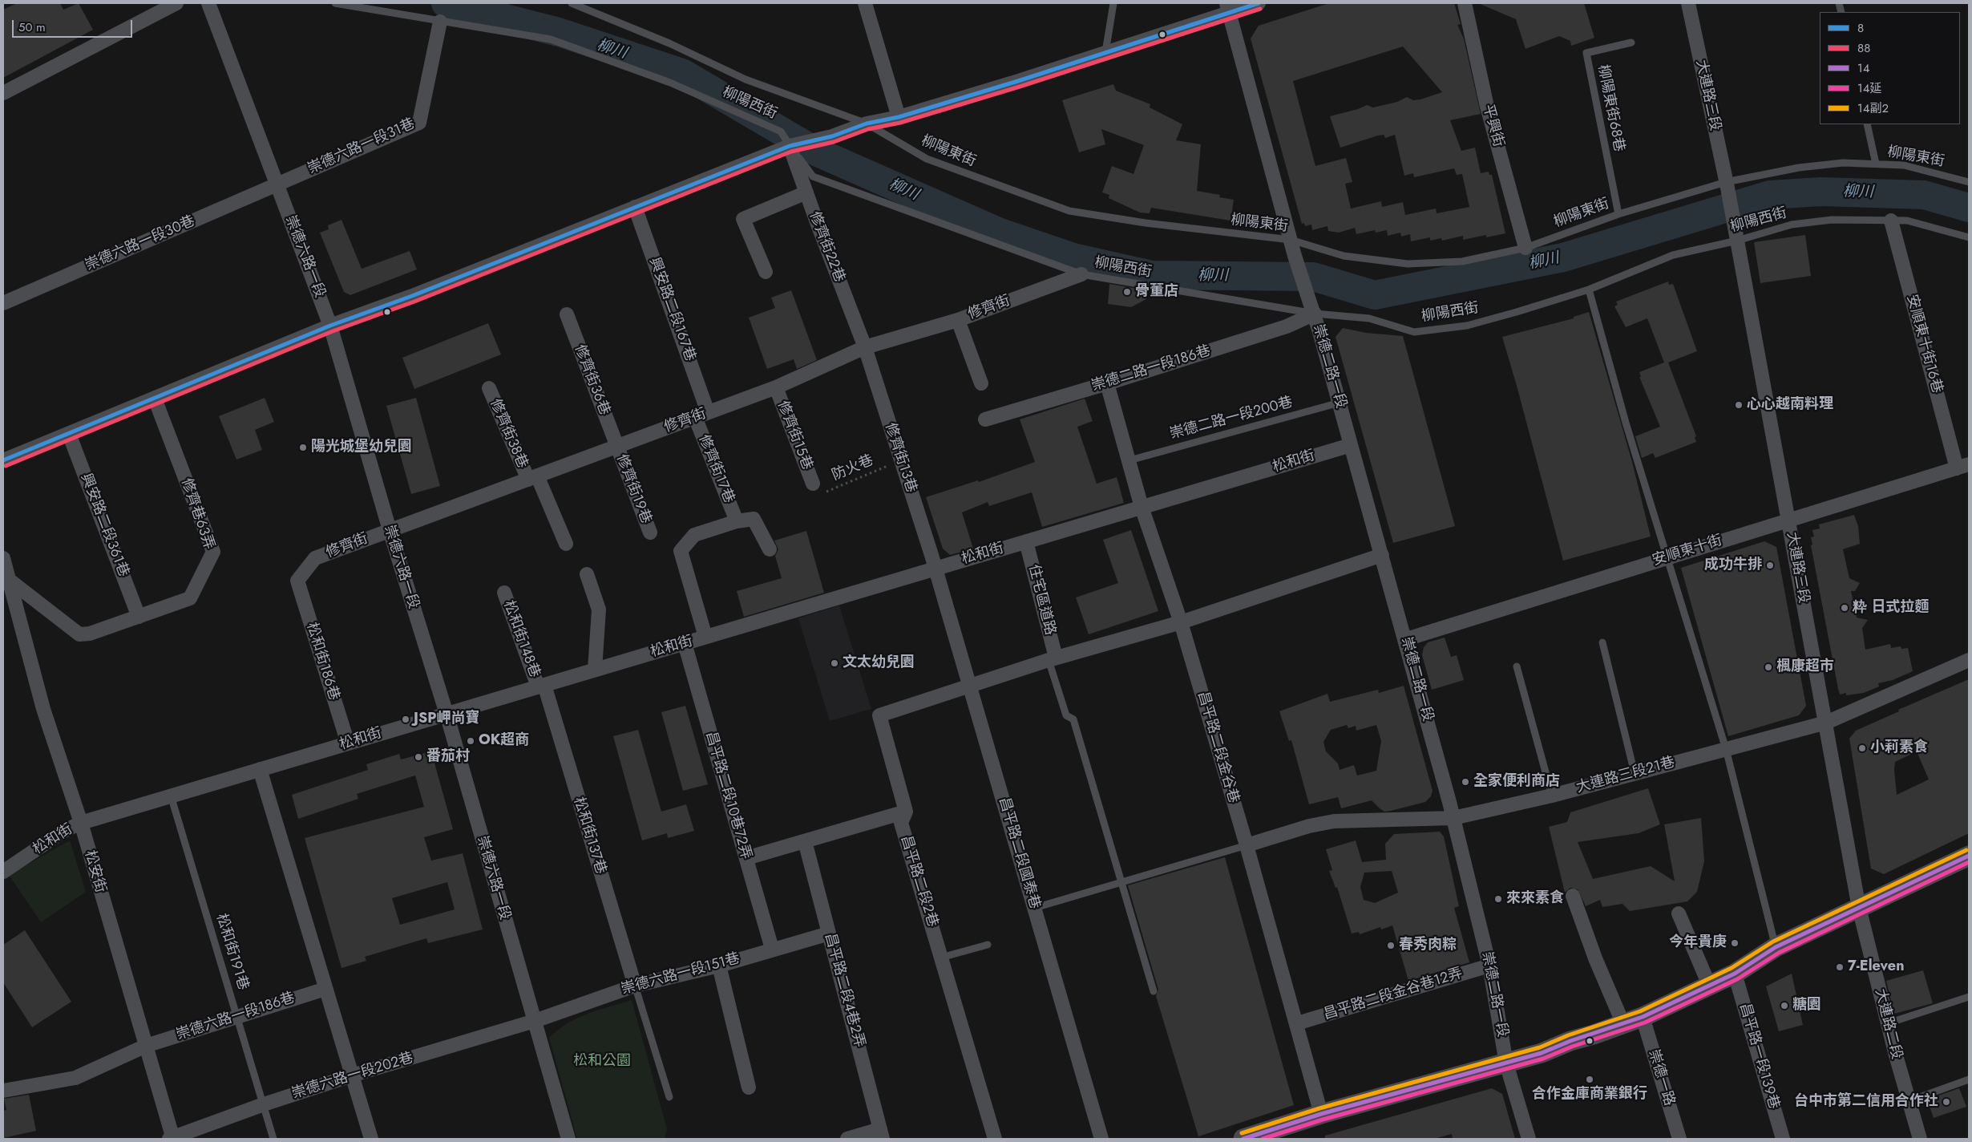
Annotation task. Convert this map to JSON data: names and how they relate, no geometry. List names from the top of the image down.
{
  "streets": {
    "street": [
      "大連路三段",
      "平興街",
      "崇德六路一段31巷",
      "崇德六路一段30巷",
      "修齊街22巷",
      "崇德六路一段",
      "修齊街",
      "興安路二段167巷",
      "安順東十街16巷",
      "崇德二路一段",
      "崇德二路一段186巷",
      "修齊街36巷",
      "修齊街38巷",
      "修齊街15巷",
      "修齊街13巷",
      "松和街",
      "修齊街17巷",
      "修齊街19巷",
      "修齊巷63弄",
      "興安路二段361巷",
      "安順東十街",
      "住宅區道路",
      "松和街148巷",
      "松和街186巷",
      "昌平路二段金谷巷",
      "大連路三段21巷",
      "昌平路二段10巷72弄",
      "松和街137巷",
      "昌平路二段國泰巷",
      "松安街",
      "昌平路二段2巷",
      "崇德六路一段151巷",
      "昌平路二段4巷2弄",
      "昌平路二段金谷巷12弄",
      "崇德六路一段186巷",
      "大連路二段",
      "昌平路一段139巷",
      "崇德六路一段202巷",
      "崇德一路"
    ],
    "lane": [
      "柳陽西街",
      "柳陽東街68巷",
      "柳陽東街",
      "崇德二路一段200巷",
      "松和街191巷"
    ],
    "path": ["防火巷"]
  },
  "crossings": [
    ["大連路三段", "柳陽西街"],
    ["大連路三段", "柳陽東街"],
    ["大連路三段", "安順東十街"],
    ["大連路三段", "大連路三段21巷"],
    ["大連路三段", "大連路二段"],
    ["柳陽西街", "崇德六路一段31巷"],
    ["柳陽西街", "修齊街22巷"],
    ["柳陽西街", "修齊街"],
    ["柳陽西街", "安順東十街16巷"],
    ["柳陽西街", "崇德二路一段"],
    ["柳陽西街", "崇德二路一段186巷"],
    ["柳陽東街68巷", "柳陽東街"],
    ["平興街", "柳陽東街"],
    ["崇德六路一段31巷", "崇德六路一段30巷"],
    ["崇德六路一段31巷", "崇德六路一段"],
    ["柳陽東街", "崇德二路一段"],
    ["崇德六路一段30巷", "崇德六路一段"],
    ["修齊街22巷", "修齊街"],
    ["修齊街22巷", "修齊街13巷"],
    ["崇德六路一段", "修齊街"],
    ["崇德六路一段", "松和街"],
    ["崇德六路一段", "崇德六路一段151巷"],
    ["崇德六路一段", "崇德六路一段202巷"],
    ["修齊街", "興安路二段167巷"],
    ["修齊街", "修齊街36巷"],
    ["修齊街", "修齊街38巷"],
    ["修齊街", "修齊街15巷"],
    ["修齊街", "修齊街13巷"],
    ["修齊街", "修齊街17巷"],
    ["修齊街", "修齊街19巷"],
    ["修齊街", "松和街186巷"],
    ["興安路二段167巷", "修齊街17巷"],
    ["安順東十街16巷", "安順東十街"],
    ["崇德二路一段", "崇德二路一段186巷"],
    ["崇德二路一段", "崇德二路一段200巷"],
    ["崇德二路一段", "松和街"],
    ["崇德二路一段", "安順東十街"],
    ["崇德二路一段", "大連路三段21巷"],
    ["崇德二路一段", "昌平路二段金谷巷12弄"],
    ["崇德二路一段186巷", "昌平路二段金谷巷"],
    ["修齊街36巷", "修齊街19巷"],
    ["崇德二路一段200巷", "昌平路二段金谷巷"],
    ["修齊街13巷", "松和街"],
    ["修齊街13巷", "昌平路二段國泰巷"],
    ["松和街", "修齊街17巷"],
    ["松和街", "住宅區道路"],
    ["松和街", "松和街148巷"],
    ["松和街", "松和街186巷"],
    ["松和街", "昌平路二段金谷巷"],
    ["松和街", "昌平路二段10巷72弄"],
    ["松和街", "松和街137巷"],
    ["松和街", "昌平路二段國泰巷"],
    ["松和街", "松安街"],
    ["松和街", "松和街191巷"],
    ["修齊巷63弄", "興安路二段361巷"],
    ["松和街148巷", "松和街137巷"],
    ["昌平路二段金谷巷", "大連路三段21巷"],
    ["昌平路二段金谷巷", "昌平路二段金谷巷12弄"],
    ["昌平路二段10巷72弄", "崇德六路一段151巷"],
    ["松和街137巷", "崇德六路一段151巷"],
    ["昌平路二段國泰巷", "昌平路二段2巷"],
    ["松安街", "崇德六路一段186巷"],
    ["松安街", "崇德六路一段202巷"],
    ["松和街191巷", "崇德六路一段186巷"],
    ["松和街191巷", "崇德六路一段202巷"],
    ["崇德六路一段151巷", "昌平路二段4巷2弄"],
    ["崇德六路一段151巷", "崇德六路一段202巷"]
  ],
  "water": ["柳川"],
  "parks": ["松和公園"],
  "places": [
    "骨董店",
    "心心越南料理",
    "陽光城堡幼兒園",
    "成功牛排",
    "粋 日式拉麵",
    "文太幼兒園",
    "楓康超市",
    "JSP岬尚寶",
    "OK超商",
    "小莉素食",
    "番茄村",
    "全家便利商店",
    "來來素食",
    "今年貴庚",
    "春秀肉粽",
    "7-Eleven",
    "糖園",
    "合作金庫商業銀行",
    "台中市第二信用合作社"
  ],
  "lines": [
    "transit line 8",
    "transit line 88",
    "transit line 14副2",
    "transit line 14",
    "transit line 14延"
  ],
  "legend": [
    "8",
    "88",
    "14",
    "14延",
    "14副2"
  ],
  "scale_bar": "50 m"
}
